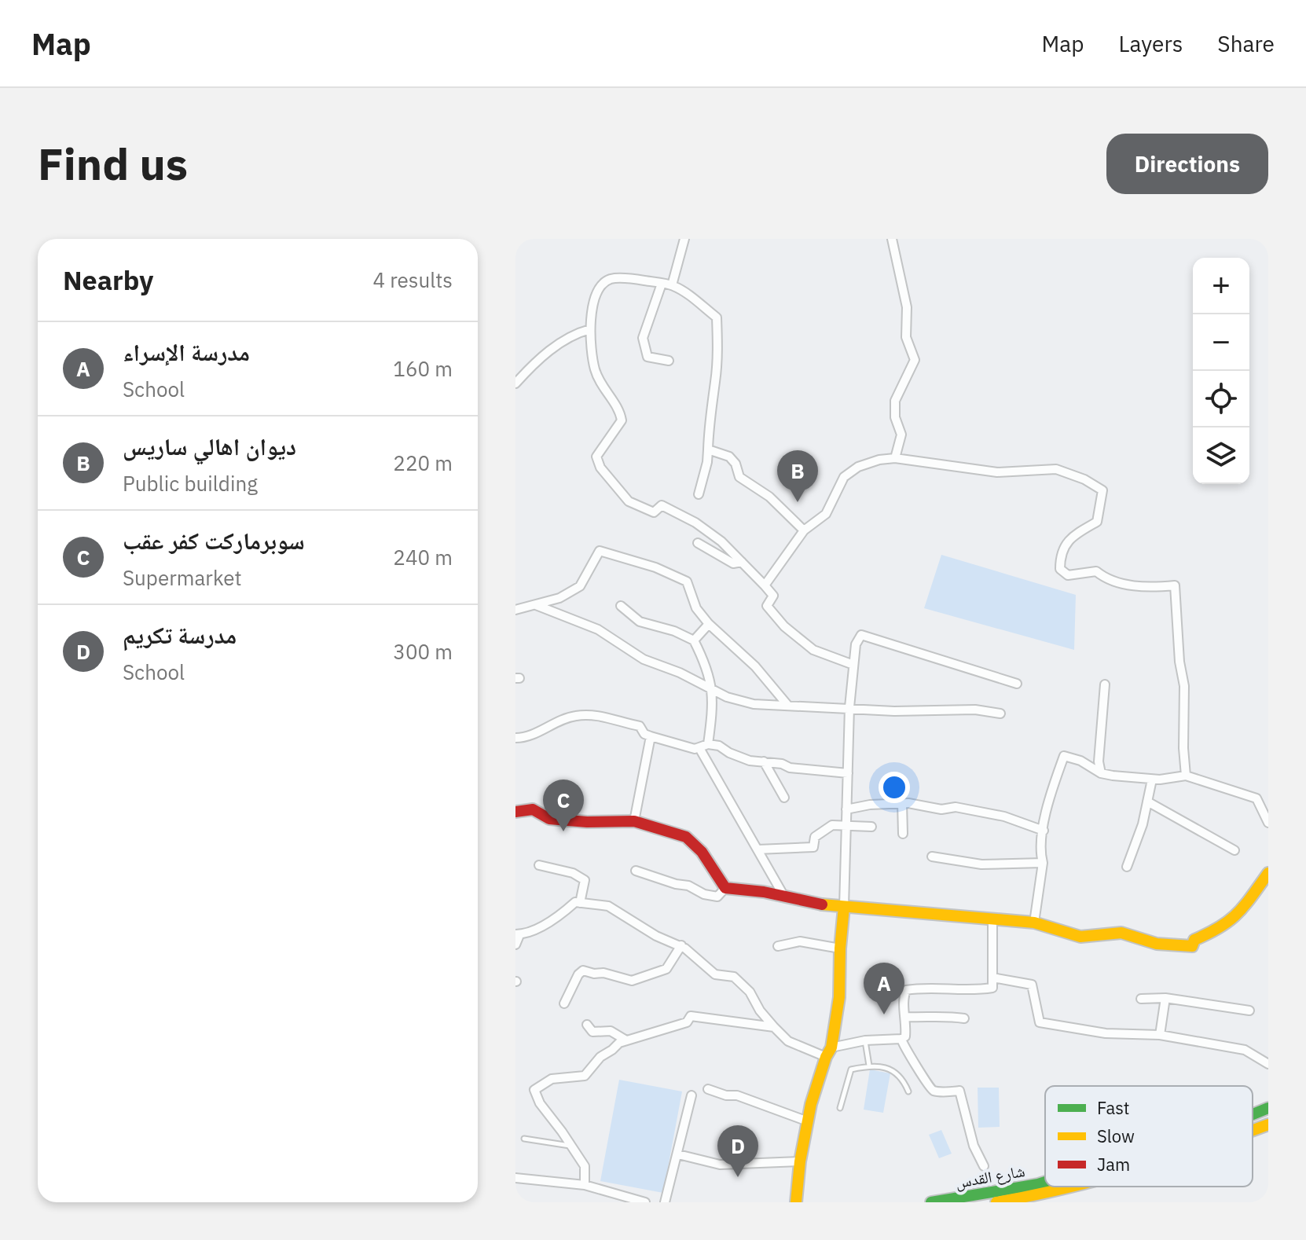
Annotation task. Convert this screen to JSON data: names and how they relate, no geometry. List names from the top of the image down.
{
  "streets": {
    "street": ["شارع القدس"]
  },
  "legend": ["Fast", "Slow", "Jam"],
  "page": {
    "header": "Map",
    "nav": ["Map", "Layers", "Share"],
    "buttons": "Directions",
    "title": "Find us",
    "heading": ["Nearby", "4 results"],
    "map_buttons": ["+", "−"],
    "list": [
      {
        "mark": "A",
        "name": "مدرسة الإسراء",
        "note": "School",
        "value": "160 m"
      },
      {
        "mark": "B",
        "name": "ديوان اهالي ساريس",
        "note": "Public building",
        "value": "220 m"
      },
      {
        "mark": "C",
        "name": "سوبرماركت كفر عقب",
        "note": "Supermarket",
        "value": "240 m"
      },
      {
        "mark": "D",
        "name": "مدرسة تكريم",
        "note": "School",
        "value": "300 m"
      }
    ],
    "pins": [
      "B",
      "C",
      "A",
      "D"
    ]
  }
}
